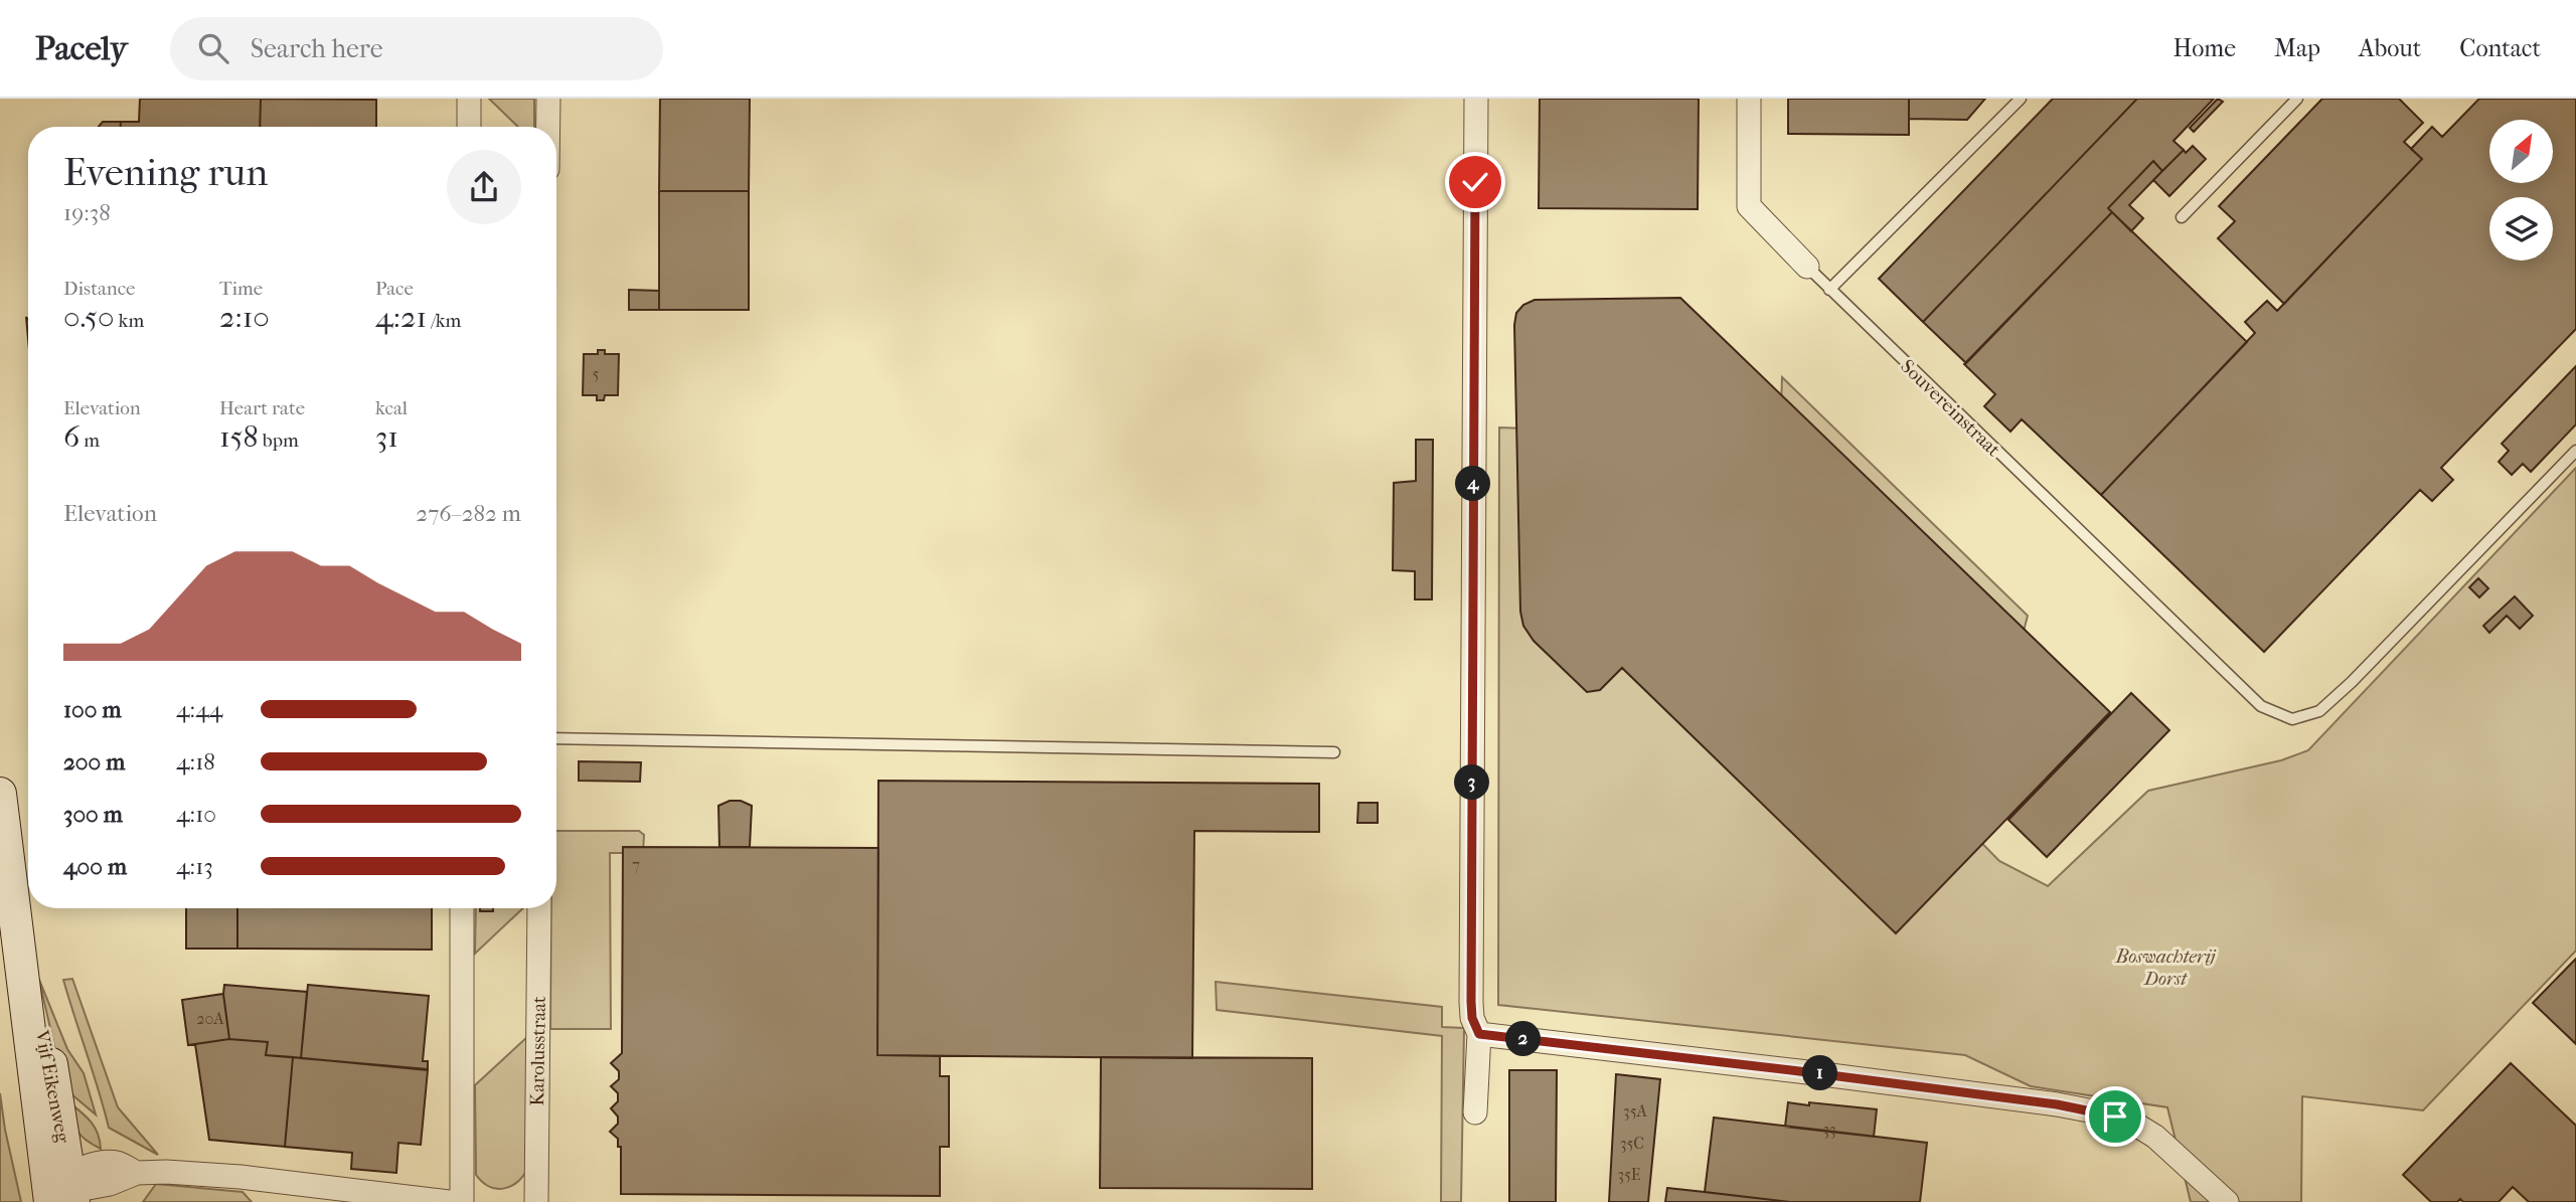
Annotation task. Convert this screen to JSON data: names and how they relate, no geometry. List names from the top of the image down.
{
  "streets": {
    "main road": ["Vijf Eikenweg"],
    "street": ["Souvereinstraat", "Karolusstraat"]
  },
  "parks": ["Boswachterij Dorst"],
  "house_numbers": [
    "5",
    "7",
    "20A",
    "35A",
    "33",
    "35C",
    "35E"
  ],
  "north": "top right",
  "page": {
    "header": "Pacely",
    "search": "Search here",
    "nav": [
      "Home",
      "Map",
      "About",
      "Contact"
    ],
    "heading": ["Evening run", "19:38"],
    "stats": [
      ["Distance", "0.50 km"],
      ["Time", "2:10"],
      ["Pace", "4:21 /km"],
      ["Elevation", "6 m"],
      ["Heart rate", "158 bpm"],
      ["kcal", "31"]
    ],
    "pins": [
      "4",
      "3",
      "2",
      "1"
    ],
    "chart": ["Elevation", "276–282 m"],
    "list": [
      {
        "name": "100 m",
        "note": "4:44"
      },
      {
        "name": "200 m",
        "note": "4:18"
      },
      {
        "name": "300 m",
        "note": "4:10"
      },
      {
        "name": "400 m",
        "note": "4:13"
      }
    ]
  }
}
